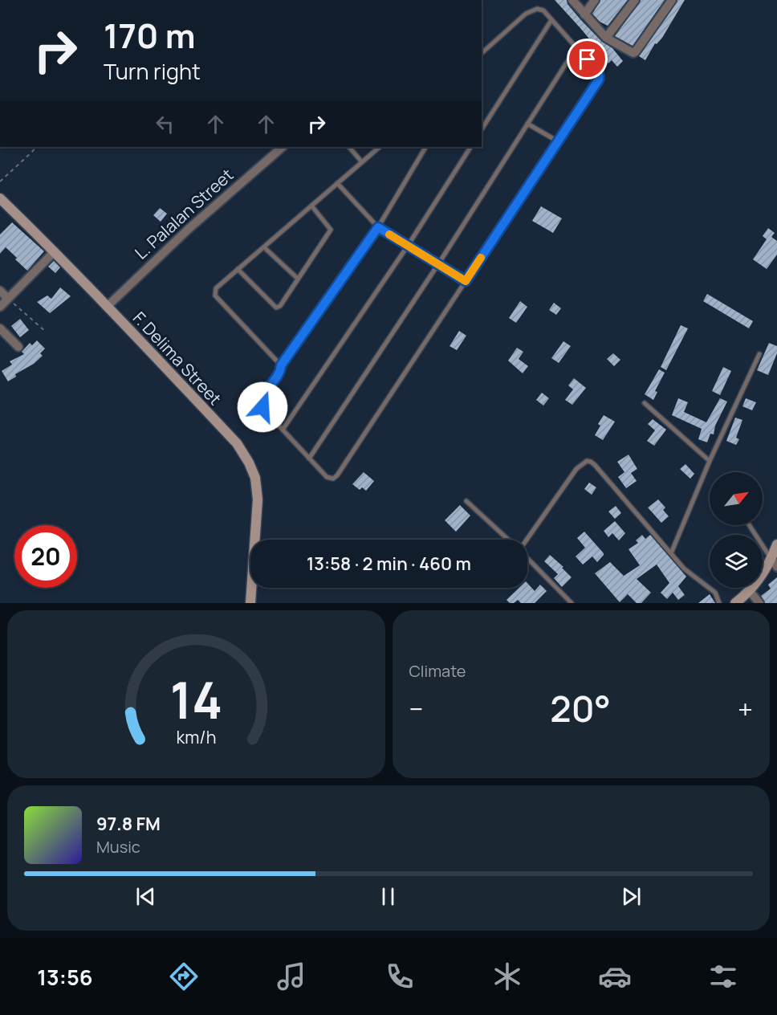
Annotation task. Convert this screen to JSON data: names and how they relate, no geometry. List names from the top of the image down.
{
  "streets": {
    "street": ["L. Palalan Street", "F. Delima Street"]
  },
  "crossings": [
    ["L. Palalan Street", "F. Delima Street"]
  ],
  "north": "top right",
  "page": {
    "turn": ["170 m", "Turn right"],
    "limit": "20",
    "trip": "13:58 · 2 min · 460 m",
    "tile": "Climate",
    "heat": ["−", "20°", "+"],
    "song": ["97.8 FM", "Music"],
    "tabs": "13:56",
    "gauge": ["14", "km/h"]
  }
}
